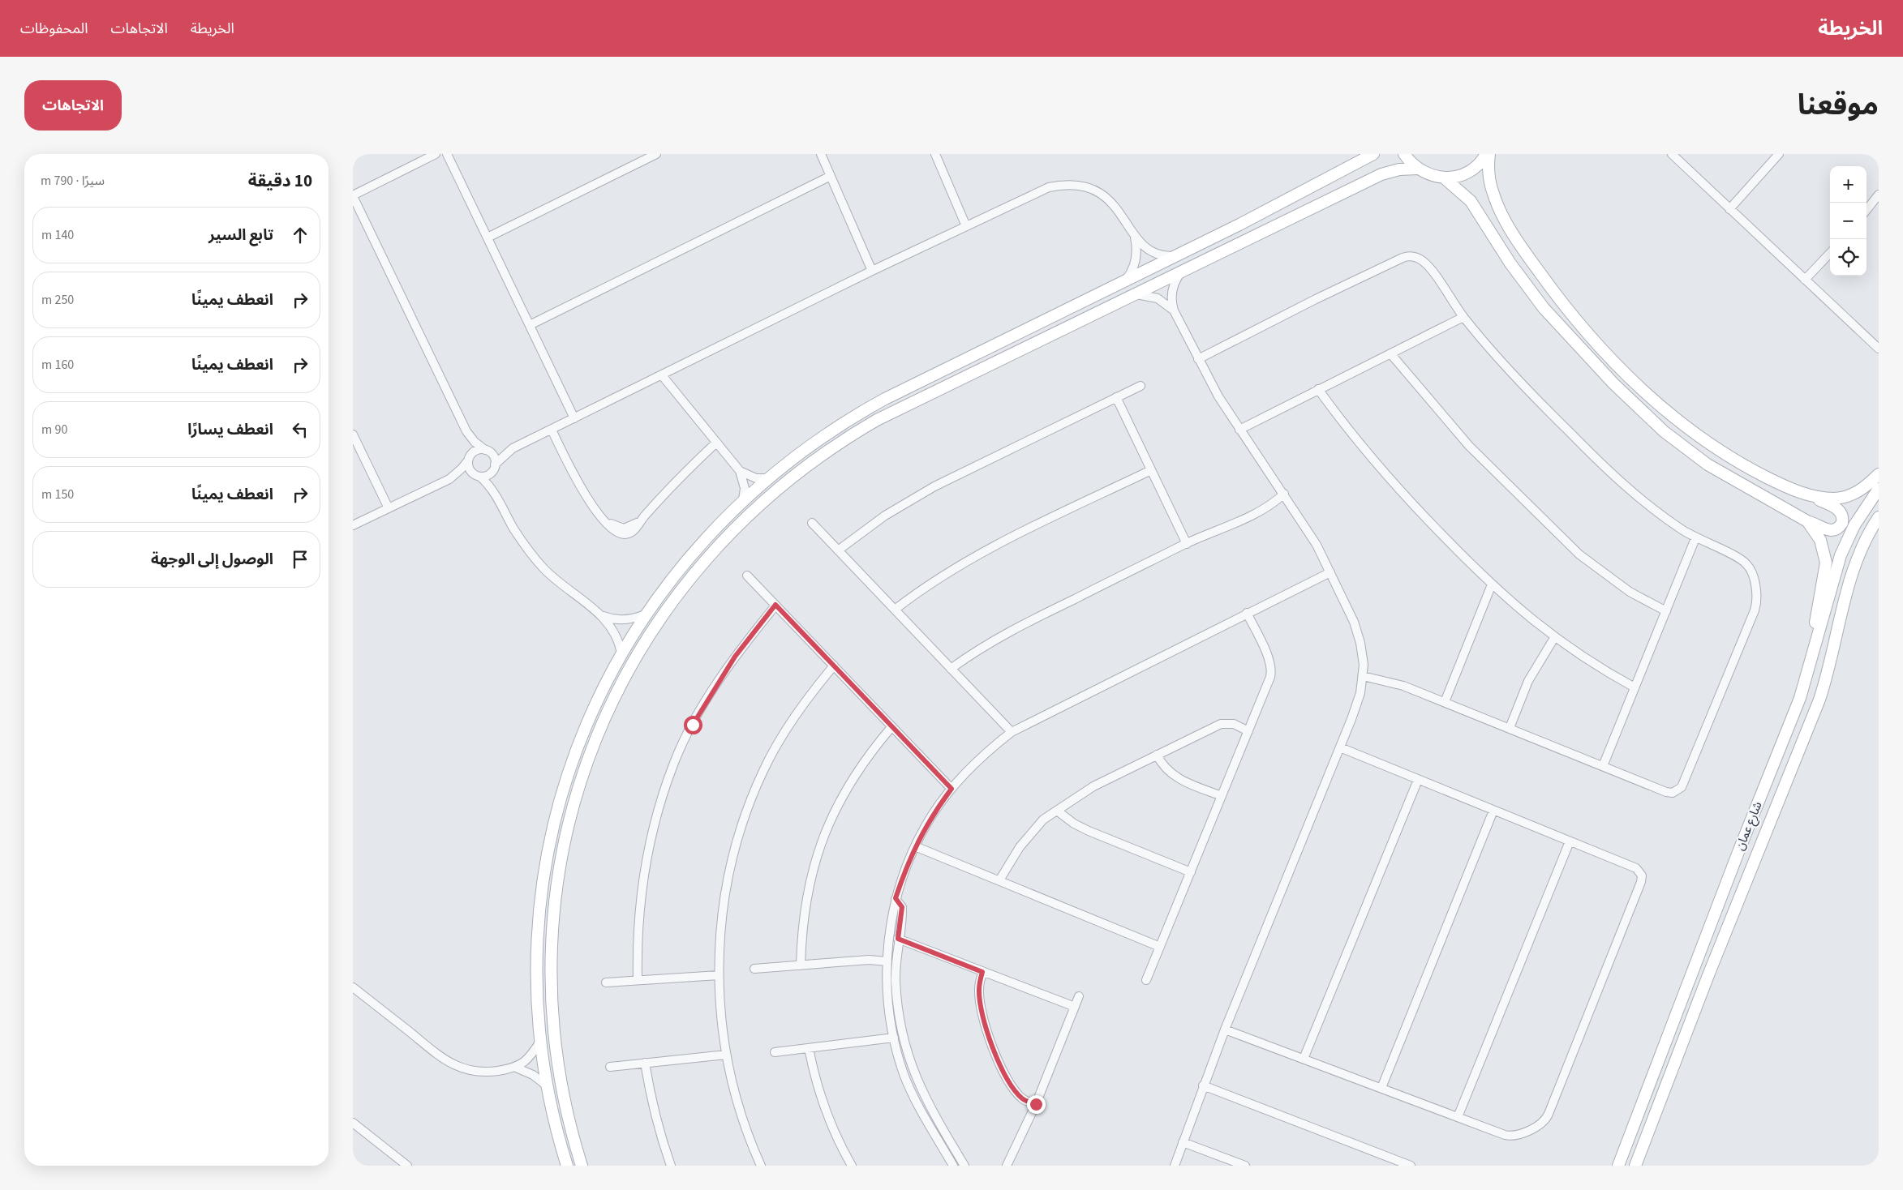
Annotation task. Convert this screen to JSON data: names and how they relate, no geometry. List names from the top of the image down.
{
  "streets": {
    "street": ["شارع عمان"]
  },
  "page": {
    "header": "الخريطة",
    "nav": ["الخريطة", "الاتجاهات", "المحفوظات"],
    "title": "موقعنا",
    "buttons": "الاتجاهات",
    "heading": ["10 دقيقة", "سيرًا · 790 m"],
    "map_buttons": ["+", "−"],
    "list": [
      ["تابع السير", "140 m"],
      ["انعطف يمينًا", "250 m"],
      ["انعطف يمينًا", "160 m"],
      ["انعطف يسارًا", "90 m"],
      ["انعطف يمينًا", "150 m"],
      "الوصول إلى الوجهة"
    ]
  }
}
